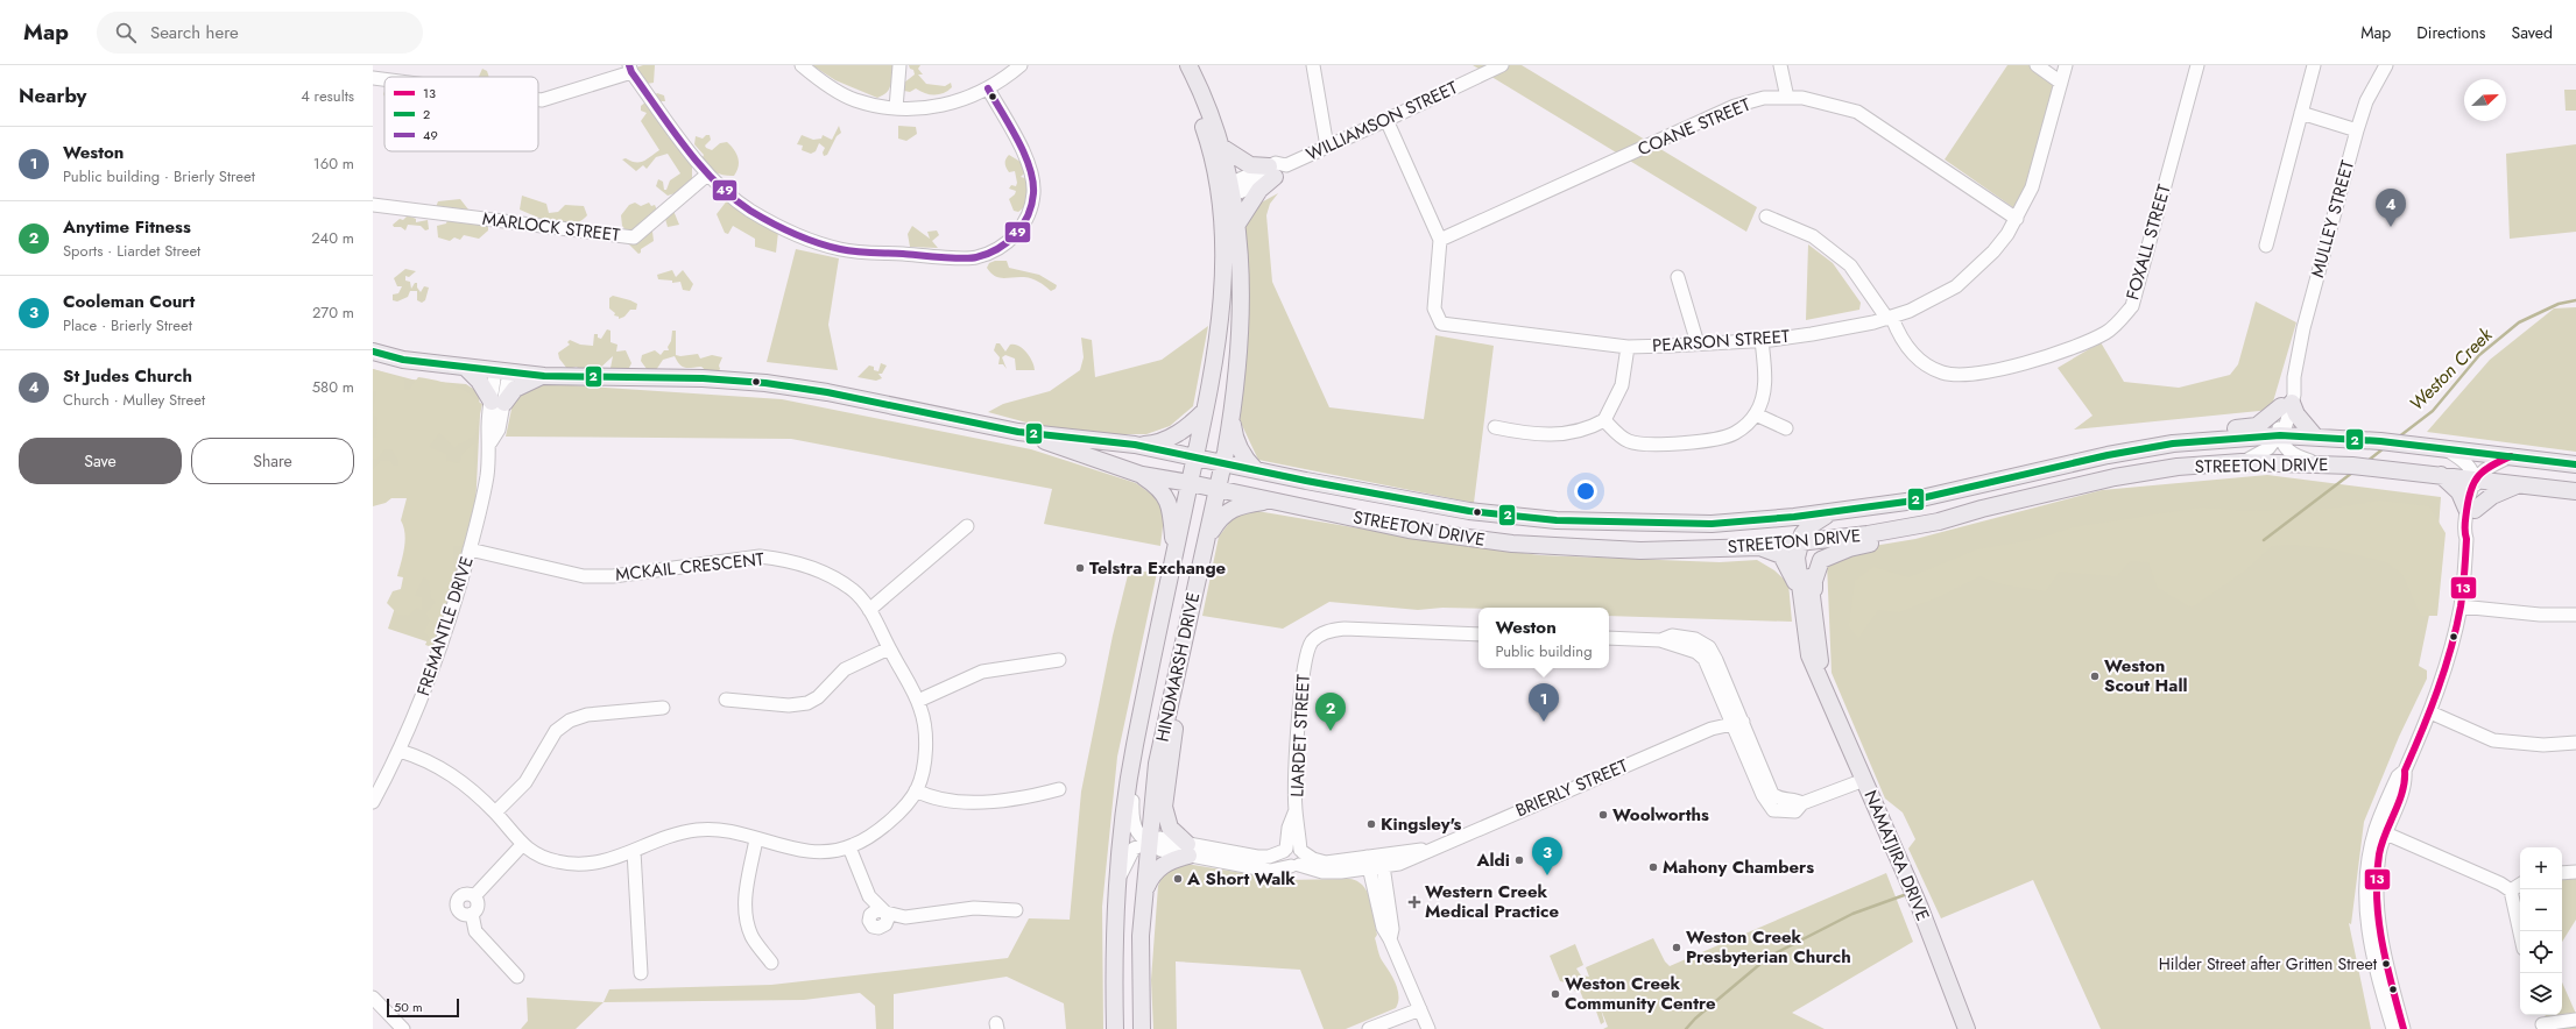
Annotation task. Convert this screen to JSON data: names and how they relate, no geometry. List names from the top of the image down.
{
  "streets": {
    "main road": ["STREETON DRIVE", "HINDMARSH DRIVE", "NAMATJIRA DRIVE"],
    "street": [
      "WILLIAMSON STREET",
      "COANE STREET",
      "MULLEY STREET",
      "MARLOCK STREET",
      "FOXALL STREET",
      "PEARSON STREET",
      "MCKAIL CRESCENT",
      "FREMANTLE DRIVE",
      "LIARDET STREET",
      "BRIERLY STREET"
    ]
  },
  "crossings": [
    ["WILLIAMSON STREET", "PEARSON STREET"],
    ["WILLIAMSON STREET", "HINDMARSH DRIVE"],
    ["COANE STREET", "PEARSON STREET"],
    ["MULLEY STREET", "STREETON DRIVE"],
    ["FOXALL STREET", "PEARSON STREET"],
    ["STREETON DRIVE", "FREMANTLE DRIVE"],
    ["STREETON DRIVE", "HINDMARSH DRIVE"],
    ["STREETON DRIVE", "NAMATJIRA DRIVE"],
    ["MCKAIL CRESCENT", "FREMANTLE DRIVE"],
    ["LIARDET STREET", "BRIERLY STREET"]
  ],
  "water": ["Weston Creek"],
  "places": {
    "other": [
      "Telstra Exchange",
      "Weston Scout Hall",
      "Woolworths",
      "Kingsley's",
      "Aldi",
      "Mahony Chambers",
      "A Short Walk",
      "Weston Creek Presbyterian Church",
      "Hilder Street after Gritten Street",
      "Weston Creek Community Centre"
    ],
    "health": ["Western Creek Medical Practice"]
  },
  "lines": ["transit line 49", "transit line 2", "transit line 13"],
  "legend": ["13", "2", "49"],
  "scale_bar": "50 m",
  "north": "top right",
  "page": {
    "header": "Map",
    "search": "Search here",
    "nav": ["Map", "Directions", "Saved"],
    "heading": ["Nearby", "4 results"],
    "list": [
      {
        "mark": "1",
        "name": "Weston",
        "note": "Public building · Brierly Street",
        "value": "160 m"
      },
      {
        "mark": "2",
        "name": "Anytime Fitness",
        "note": "Sports · Liardet Street",
        "value": "240 m"
      },
      {
        "mark": "3",
        "name": "Cooleman Court",
        "note": "Place · Brierly Street",
        "value": "270 m"
      },
      {
        "mark": "4",
        "name": "St Judes Church",
        "note": "Church · Mulley Street",
        "value": "580 m"
      }
    ],
    "pins": [
      "4",
      "1",
      "2",
      "3"
    ],
    "buttons": ["Save", "Share"],
    "popup": ["Weston", "Public building"],
    "map_buttons": ["+", "−"],
    "scale": "50 m"
  }
}
